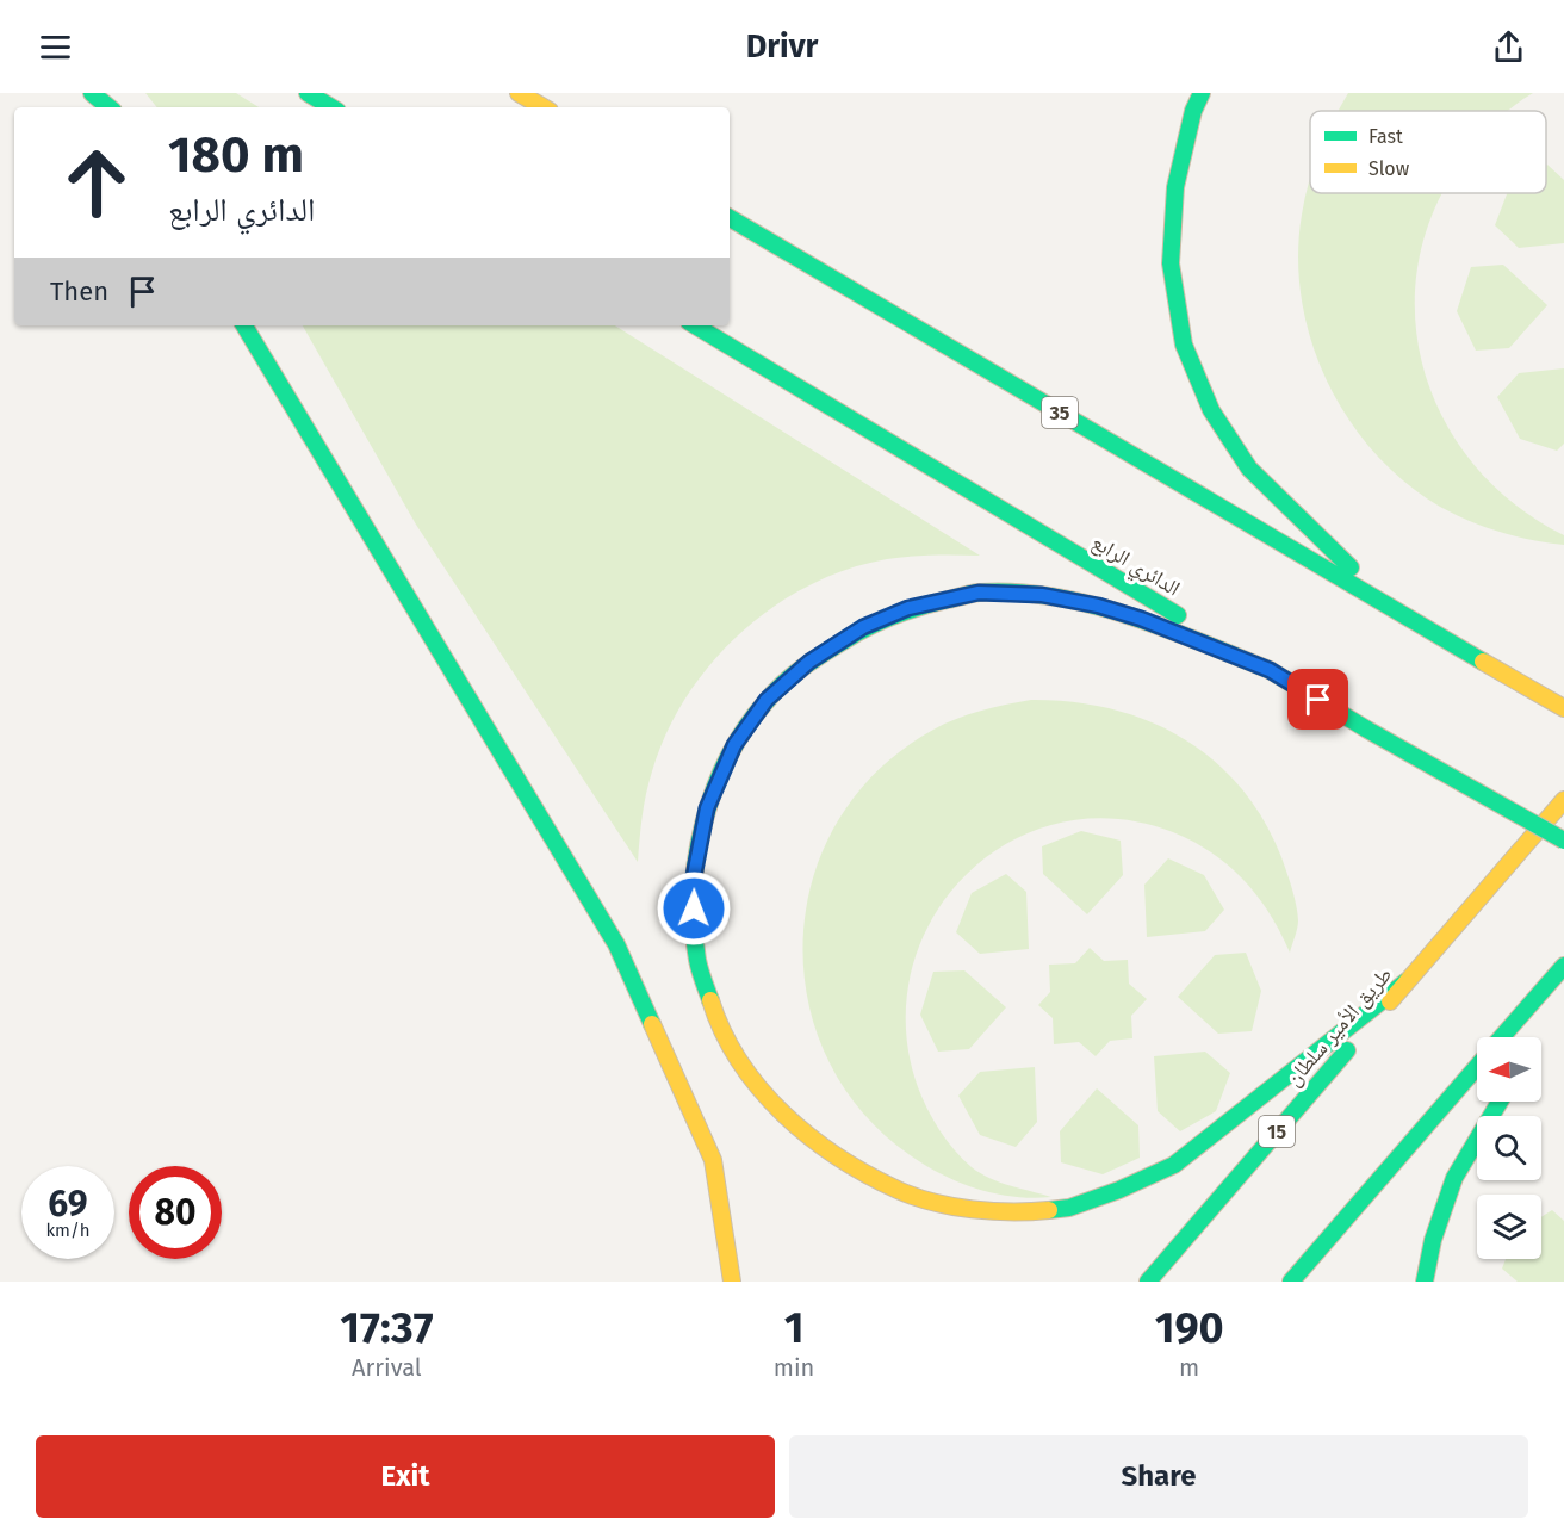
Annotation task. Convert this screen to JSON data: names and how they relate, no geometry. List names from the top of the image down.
{
  "streets": {
    "highway": [
      "35",
      "الدائري الرابع",
      "طريق الأمير سلطان",
      "15"
    ]
  },
  "legend": ["Fast", "Slow"],
  "north": "left",
  "page": {
    "header": "Drivr",
    "turn": ["180 m", "الدائري الرابع"],
    "then": "Then",
    "speed": "69 km/h",
    "limit": "80",
    "eta": [
      "17:37",
      "Arrival",
      "1",
      "min",
      "190",
      "m"
    ],
    "buttons": ["Exit", "Share"]
  }
}
